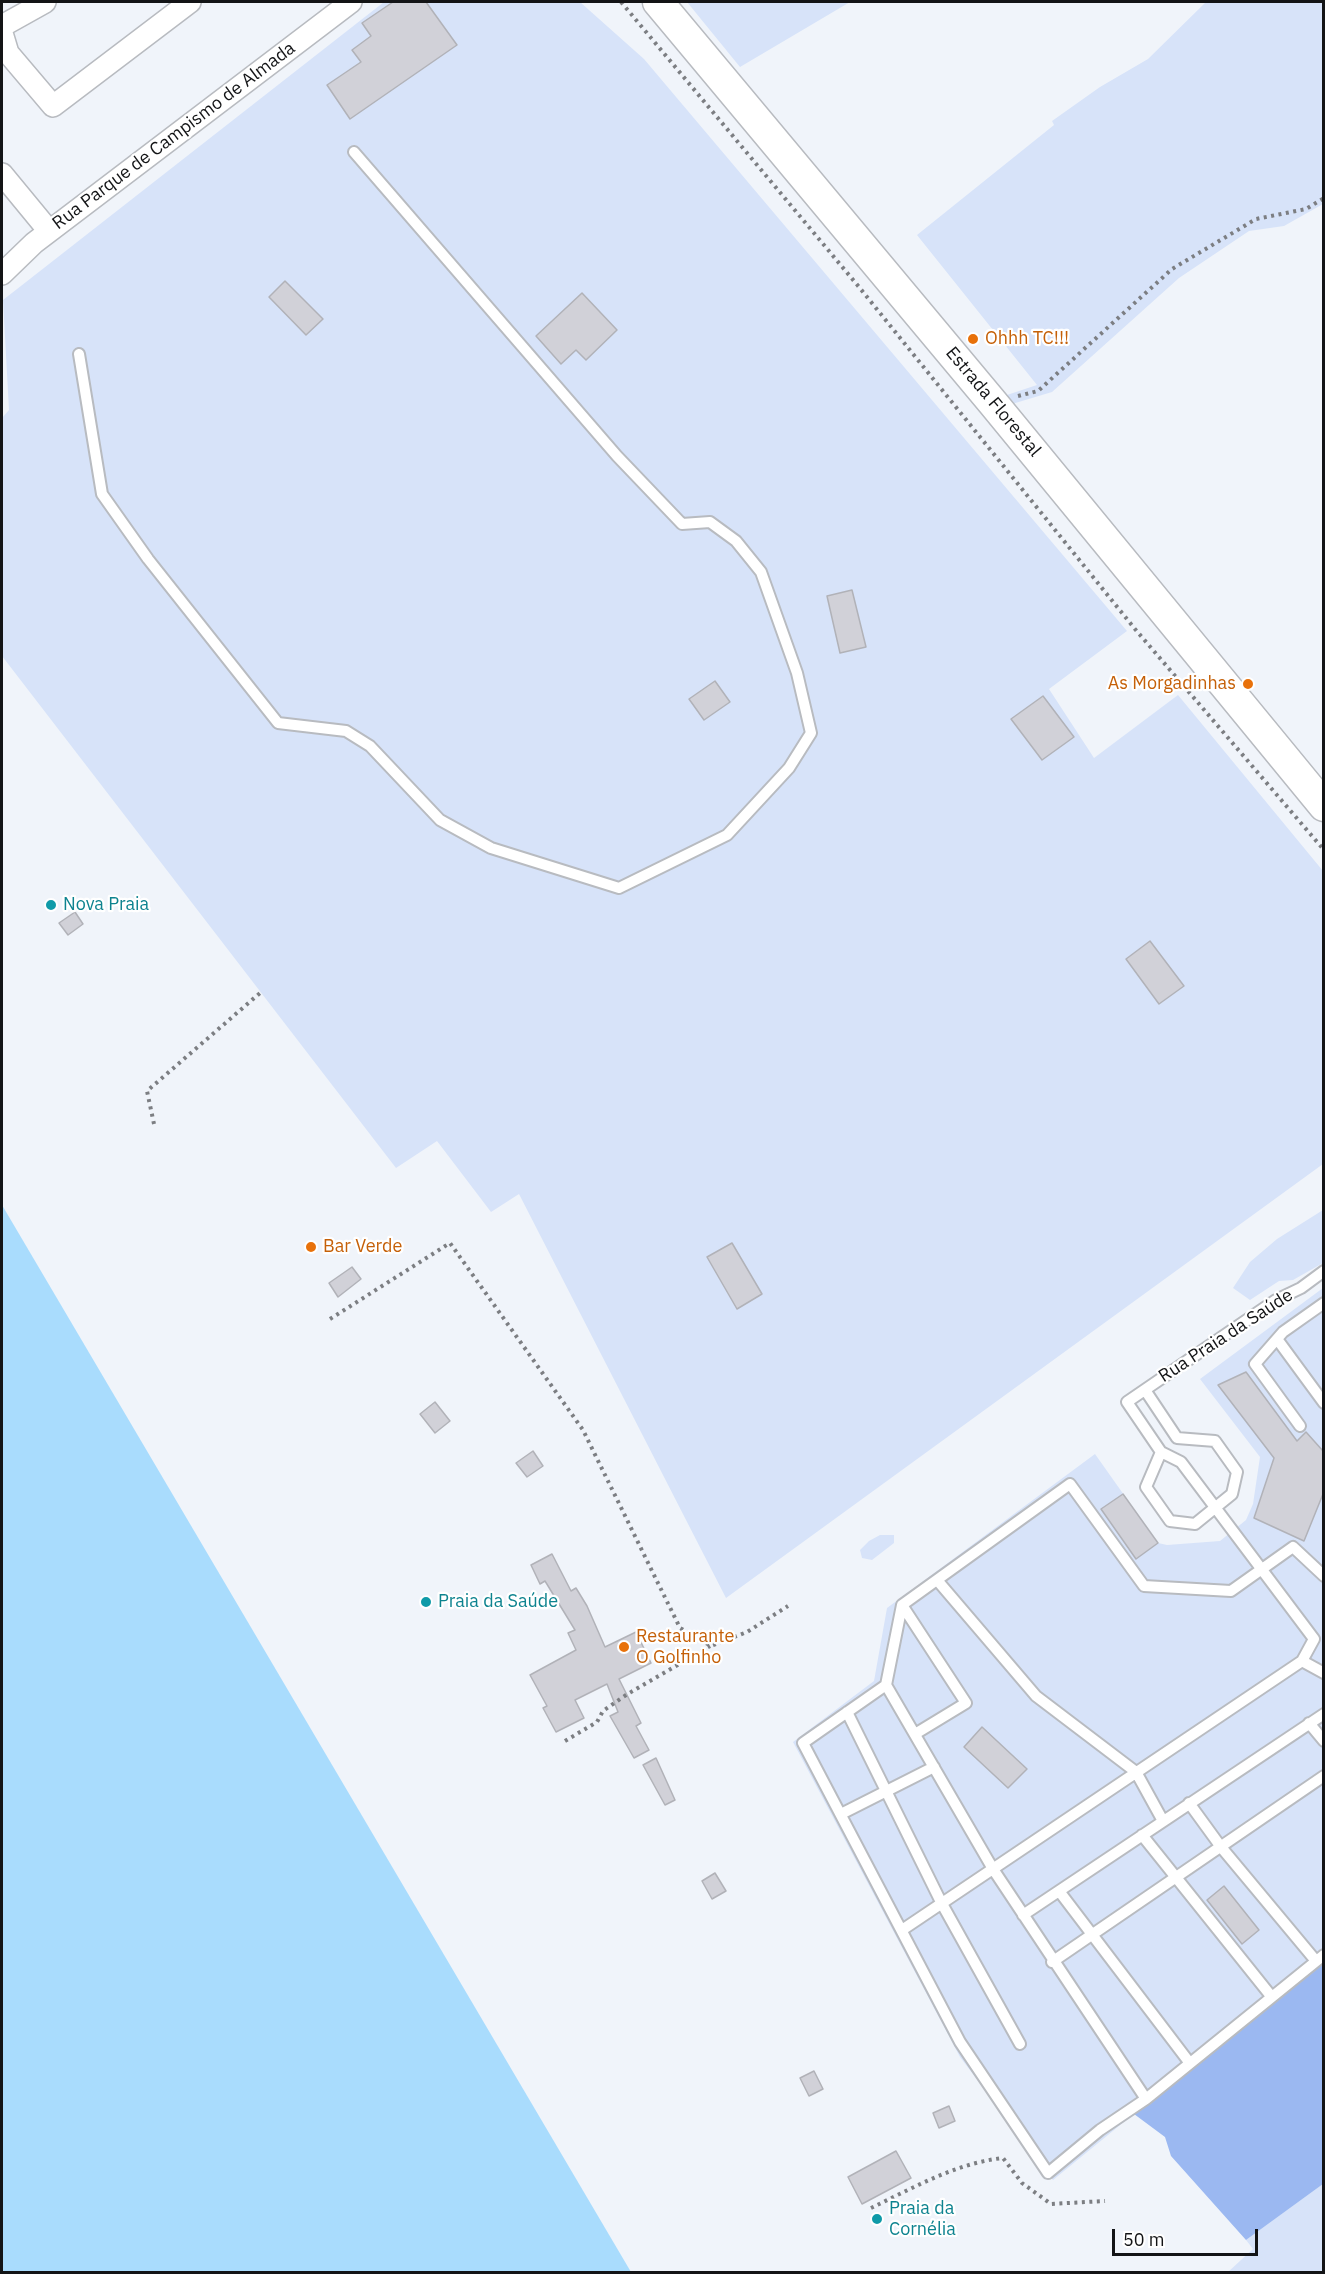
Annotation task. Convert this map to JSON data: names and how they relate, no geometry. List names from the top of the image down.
{
  "streets": {
    "main road": ["Estrada Florestal"],
    "street": ["Rua Parque de Campismo de Almada"],
    "lane": ["Rua Praia da Saúde"]
  },
  "places": [
    "Ohhh TC!!!",
    "As Morgadinhas",
    "Nova Praia",
    "Bar Verde",
    "Praia da Saúde",
    "Restaurante O Golfinho",
    "Praia da Cornélia"
  ],
  "scale_bar": "50 m"
}
